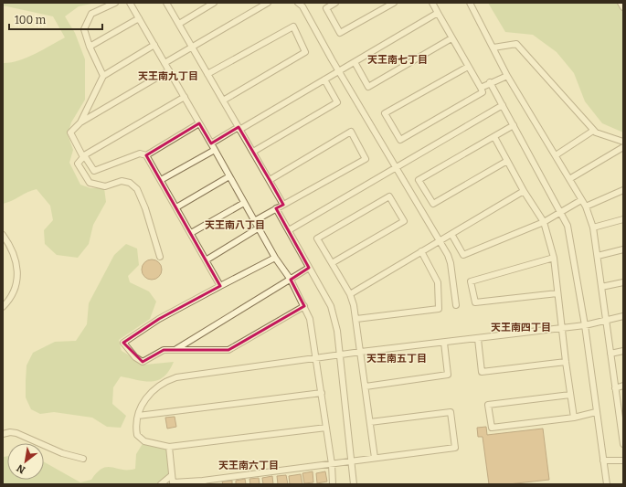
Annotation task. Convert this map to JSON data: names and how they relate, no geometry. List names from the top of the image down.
{
  "districts": [
    "天王南七丁目",
    "天王南九丁目",
    "天王南八丁目",
    "天王南四丁目",
    "天王南五丁目",
    "天王南六丁目"
  ],
  "scale_bar": "100 m",
  "north": "bottom left"
}
